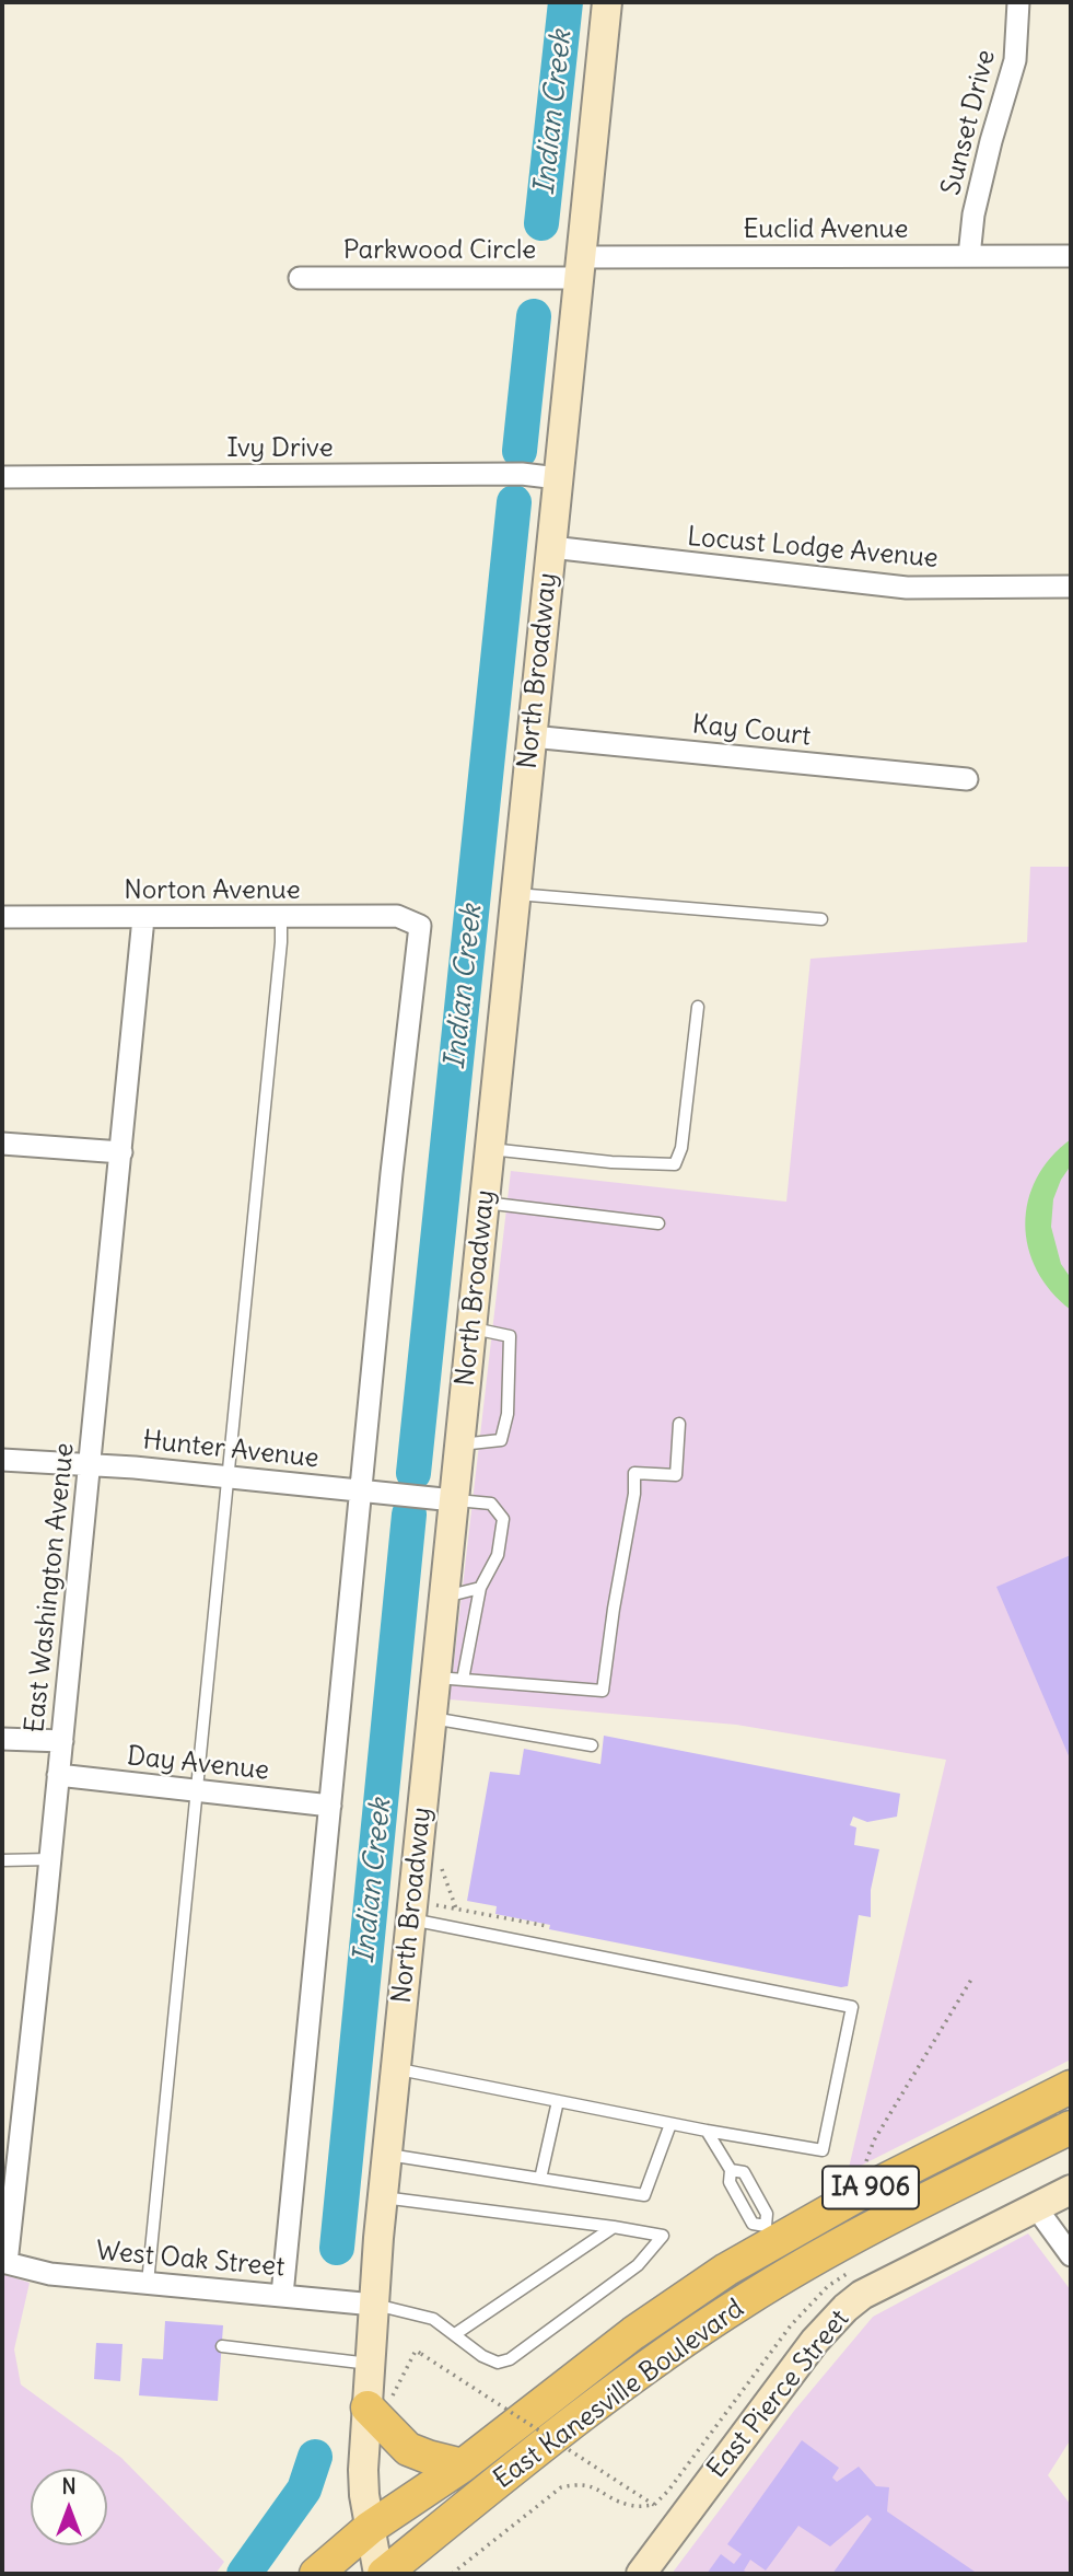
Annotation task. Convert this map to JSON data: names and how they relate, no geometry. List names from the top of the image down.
{
  "streets": {
    "main road": [
      "North Broadway",
      "IA 906",
      "East Kanesville Boulevard",
      "East Pierce Street"
    ],
    "street": [
      "Sunset Drive",
      "Euclid Avenue",
      "Parkwood Circle",
      "Ivy Drive",
      "Locust Lodge Avenue",
      "Kay Court",
      "Norton Avenue",
      "Hunter Avenue",
      "East Washington Avenue",
      "Day Avenue",
      "West Oak Street"
    ]
  },
  "crossings": [
    ["Sunset Drive", "Euclid Avenue"],
    ["Euclid Avenue", "Parkwood Circle"],
    ["Euclid Avenue", "North Broadway"],
    ["Parkwood Circle", "North Broadway"],
    ["Ivy Drive", "North Broadway"],
    ["Locust Lodge Avenue", "North Broadway"],
    ["North Broadway", "Kay Court"],
    ["North Broadway", "Hunter Avenue"],
    ["North Broadway", "IA 906"],
    ["North Broadway", "West Oak Street"],
    ["North Broadway", "East Kanesville Boulevard"],
    ["Norton Avenue", "Hunter Avenue"],
    ["Norton Avenue", "East Washington Avenue"],
    ["Hunter Avenue", "East Washington Avenue"],
    ["East Washington Avenue", "Day Avenue"],
    ["East Washington Avenue", "West Oak Street"],
    ["IA 906", "East Kanesville Boulevard"]
  ],
  "water": ["Indian Creek"],
  "north": "top"
}
